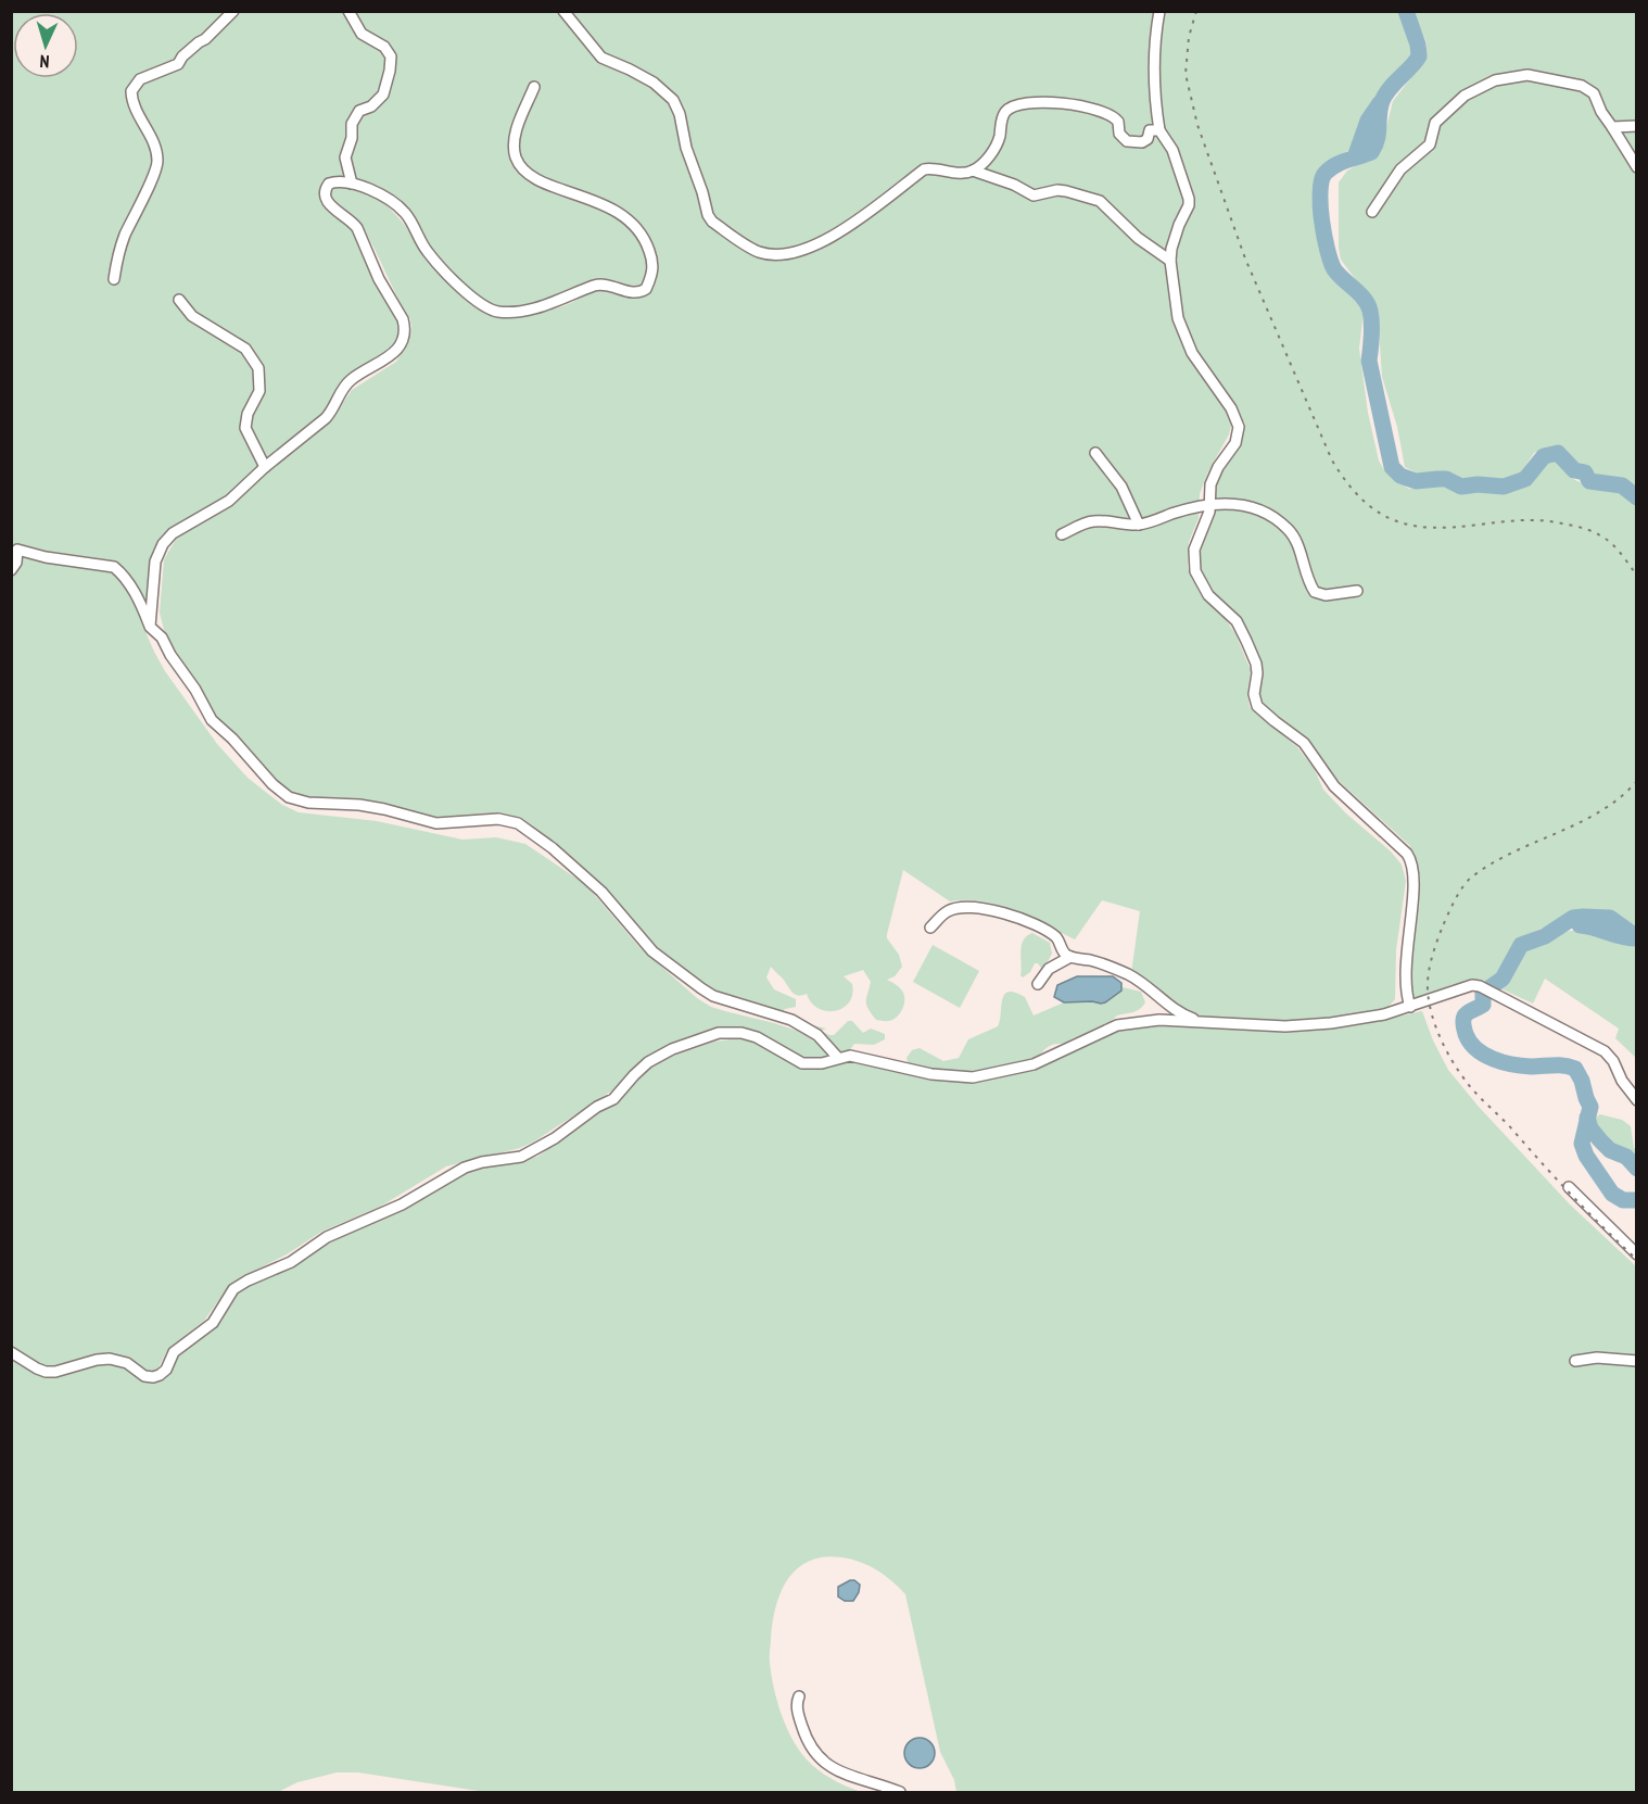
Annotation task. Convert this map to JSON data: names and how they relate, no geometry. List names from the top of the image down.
{
  "north": "bottom"
}
